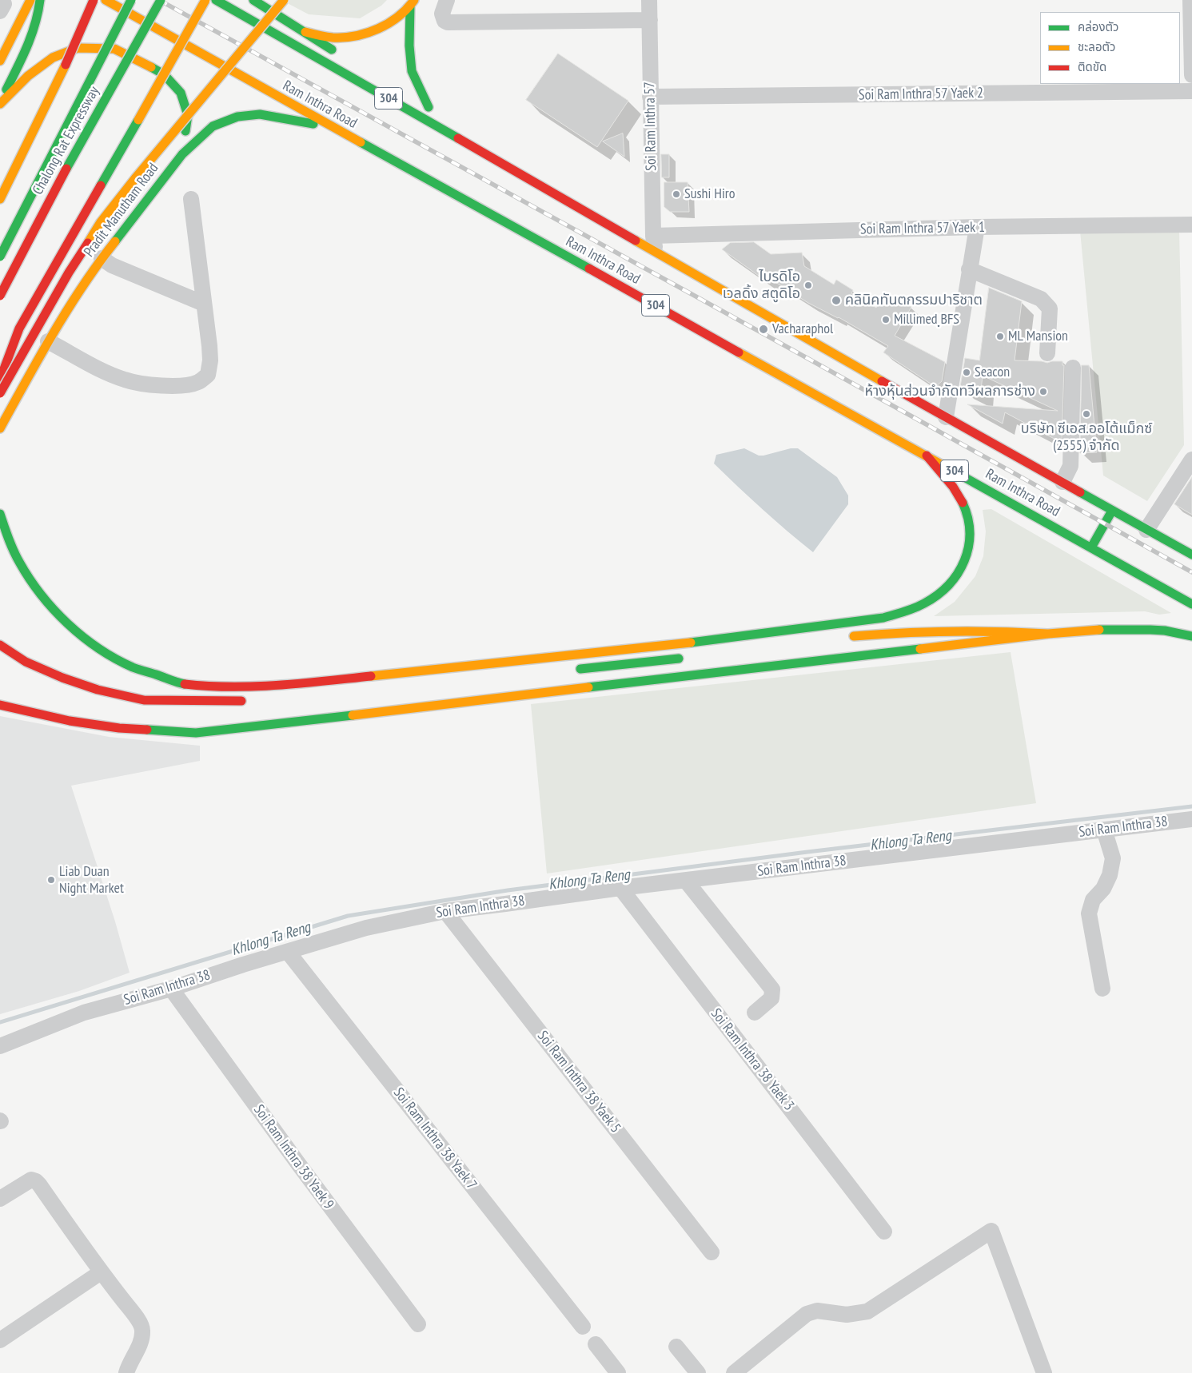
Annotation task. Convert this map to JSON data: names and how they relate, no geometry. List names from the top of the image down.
{
  "streets": {
    "main road": [
      "304",
      "Ram Inthra Road",
      "Chalong Rat Expressway",
      "Pradit Manutham Road"
    ],
    "street": [
      "Soi Ram Inthra 57 Yaek 2",
      "Soi Ram Inthra 57",
      "Soi Ram Inthra 57 Yaek 1",
      "Soi Ram Inthra 38",
      "Soi Ram Inthra 38 Yaek 3",
      "Soi Ram Inthra 38 Yaek 5",
      "Soi Ram Inthra 38 Yaek 7",
      "Soi Ram Inthra 38 Yaek 9"
    ]
  },
  "crossings": [
    ["Soi Ram Inthra 57 Yaek 2", "Soi Ram Inthra 57"],
    ["Ram Inthra Road", "Soi Ram Inthra 57"],
    ["Ram Inthra Road", "Pradit Manutham Road"],
    ["Soi Ram Inthra 57", "Soi Ram Inthra 57 Yaek 1"],
    ["Soi Ram Inthra 38", "Soi Ram Inthra 38 Yaek 3"],
    ["Soi Ram Inthra 38", "Soi Ram Inthra 38 Yaek 5"],
    ["Soi Ram Inthra 38", "Soi Ram Inthra 38 Yaek 7"],
    ["Soi Ram Inthra 38", "Soi Ram Inthra 38 Yaek 9"]
  ],
  "water": ["Khlong Ta Reng"],
  "places": [
    "Sushi Hiro",
    "ไบรดิโอ เวลดิ้ง สตูดิโอ",
    "คลินิคทันตกรรมปาริชาต",
    "Millimed ฺBFS",
    "Vacharaphol",
    "ML Mansion",
    "Seacon",
    "ห้างหุ้นส่วนจำกัดทวีผลการช่าง",
    "บริษัท ซีเอส.ออโต้แม็กซ์ (2555) จำกัด",
    "Liab Duan Night Market"
  ],
  "legend": ["คล่องตัว", "ชะลอตัว", "ติดขัด"]
}
